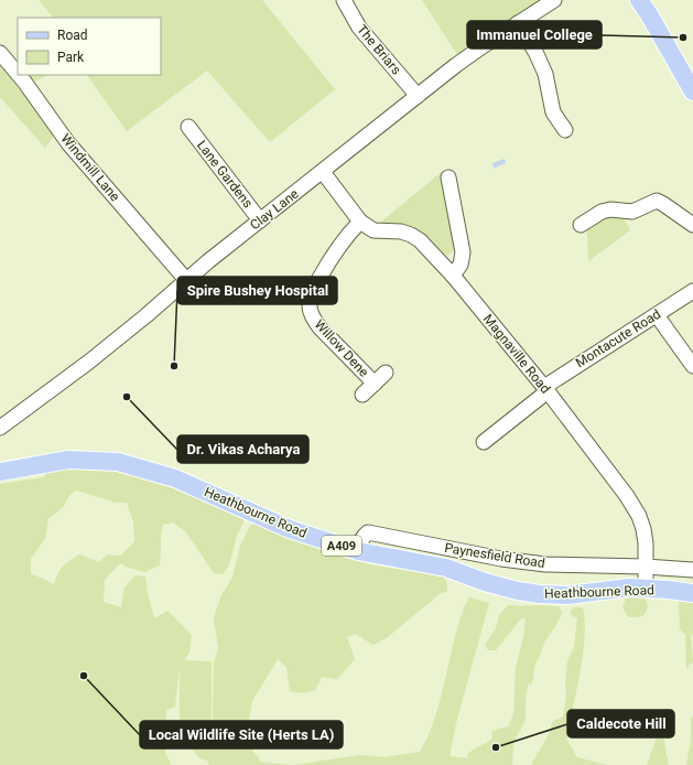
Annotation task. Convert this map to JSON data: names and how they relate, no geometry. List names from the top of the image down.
{
  "streets": {
    "main road": ["Heathbourne Road", "A409"],
    "street": [
      "The Briars",
      "Windmill Lane",
      "Lane Gardens",
      "Clay Lane",
      "Montacute Road",
      "Willow Dene",
      "Magnaville Road",
      "Paynesfield Road"
    ]
  },
  "crossings": [
    ["The Briars", "Clay Lane"],
    ["Windmill Lane", "Clay Lane"],
    ["Lane Gardens", "Clay Lane"],
    ["Clay Lane", "Magnaville Road"],
    ["Montacute Road", "Magnaville Road"],
    ["Willow Dene", "Magnaville Road"],
    ["Magnaville Road", "Heathbourne Road"],
    ["Magnaville Road", "Paynesfield Road"],
    ["Heathbourne Road", "Paynesfield Road"]
  ],
  "places": [
    "Immanuel College",
    "Spire Bushey Hospital",
    "Dr. Vikas Acharya",
    "Local Wildlife Site (Herts LA)",
    "Caldecote Hill"
  ],
  "legend": ["Road", "Park"]
}
